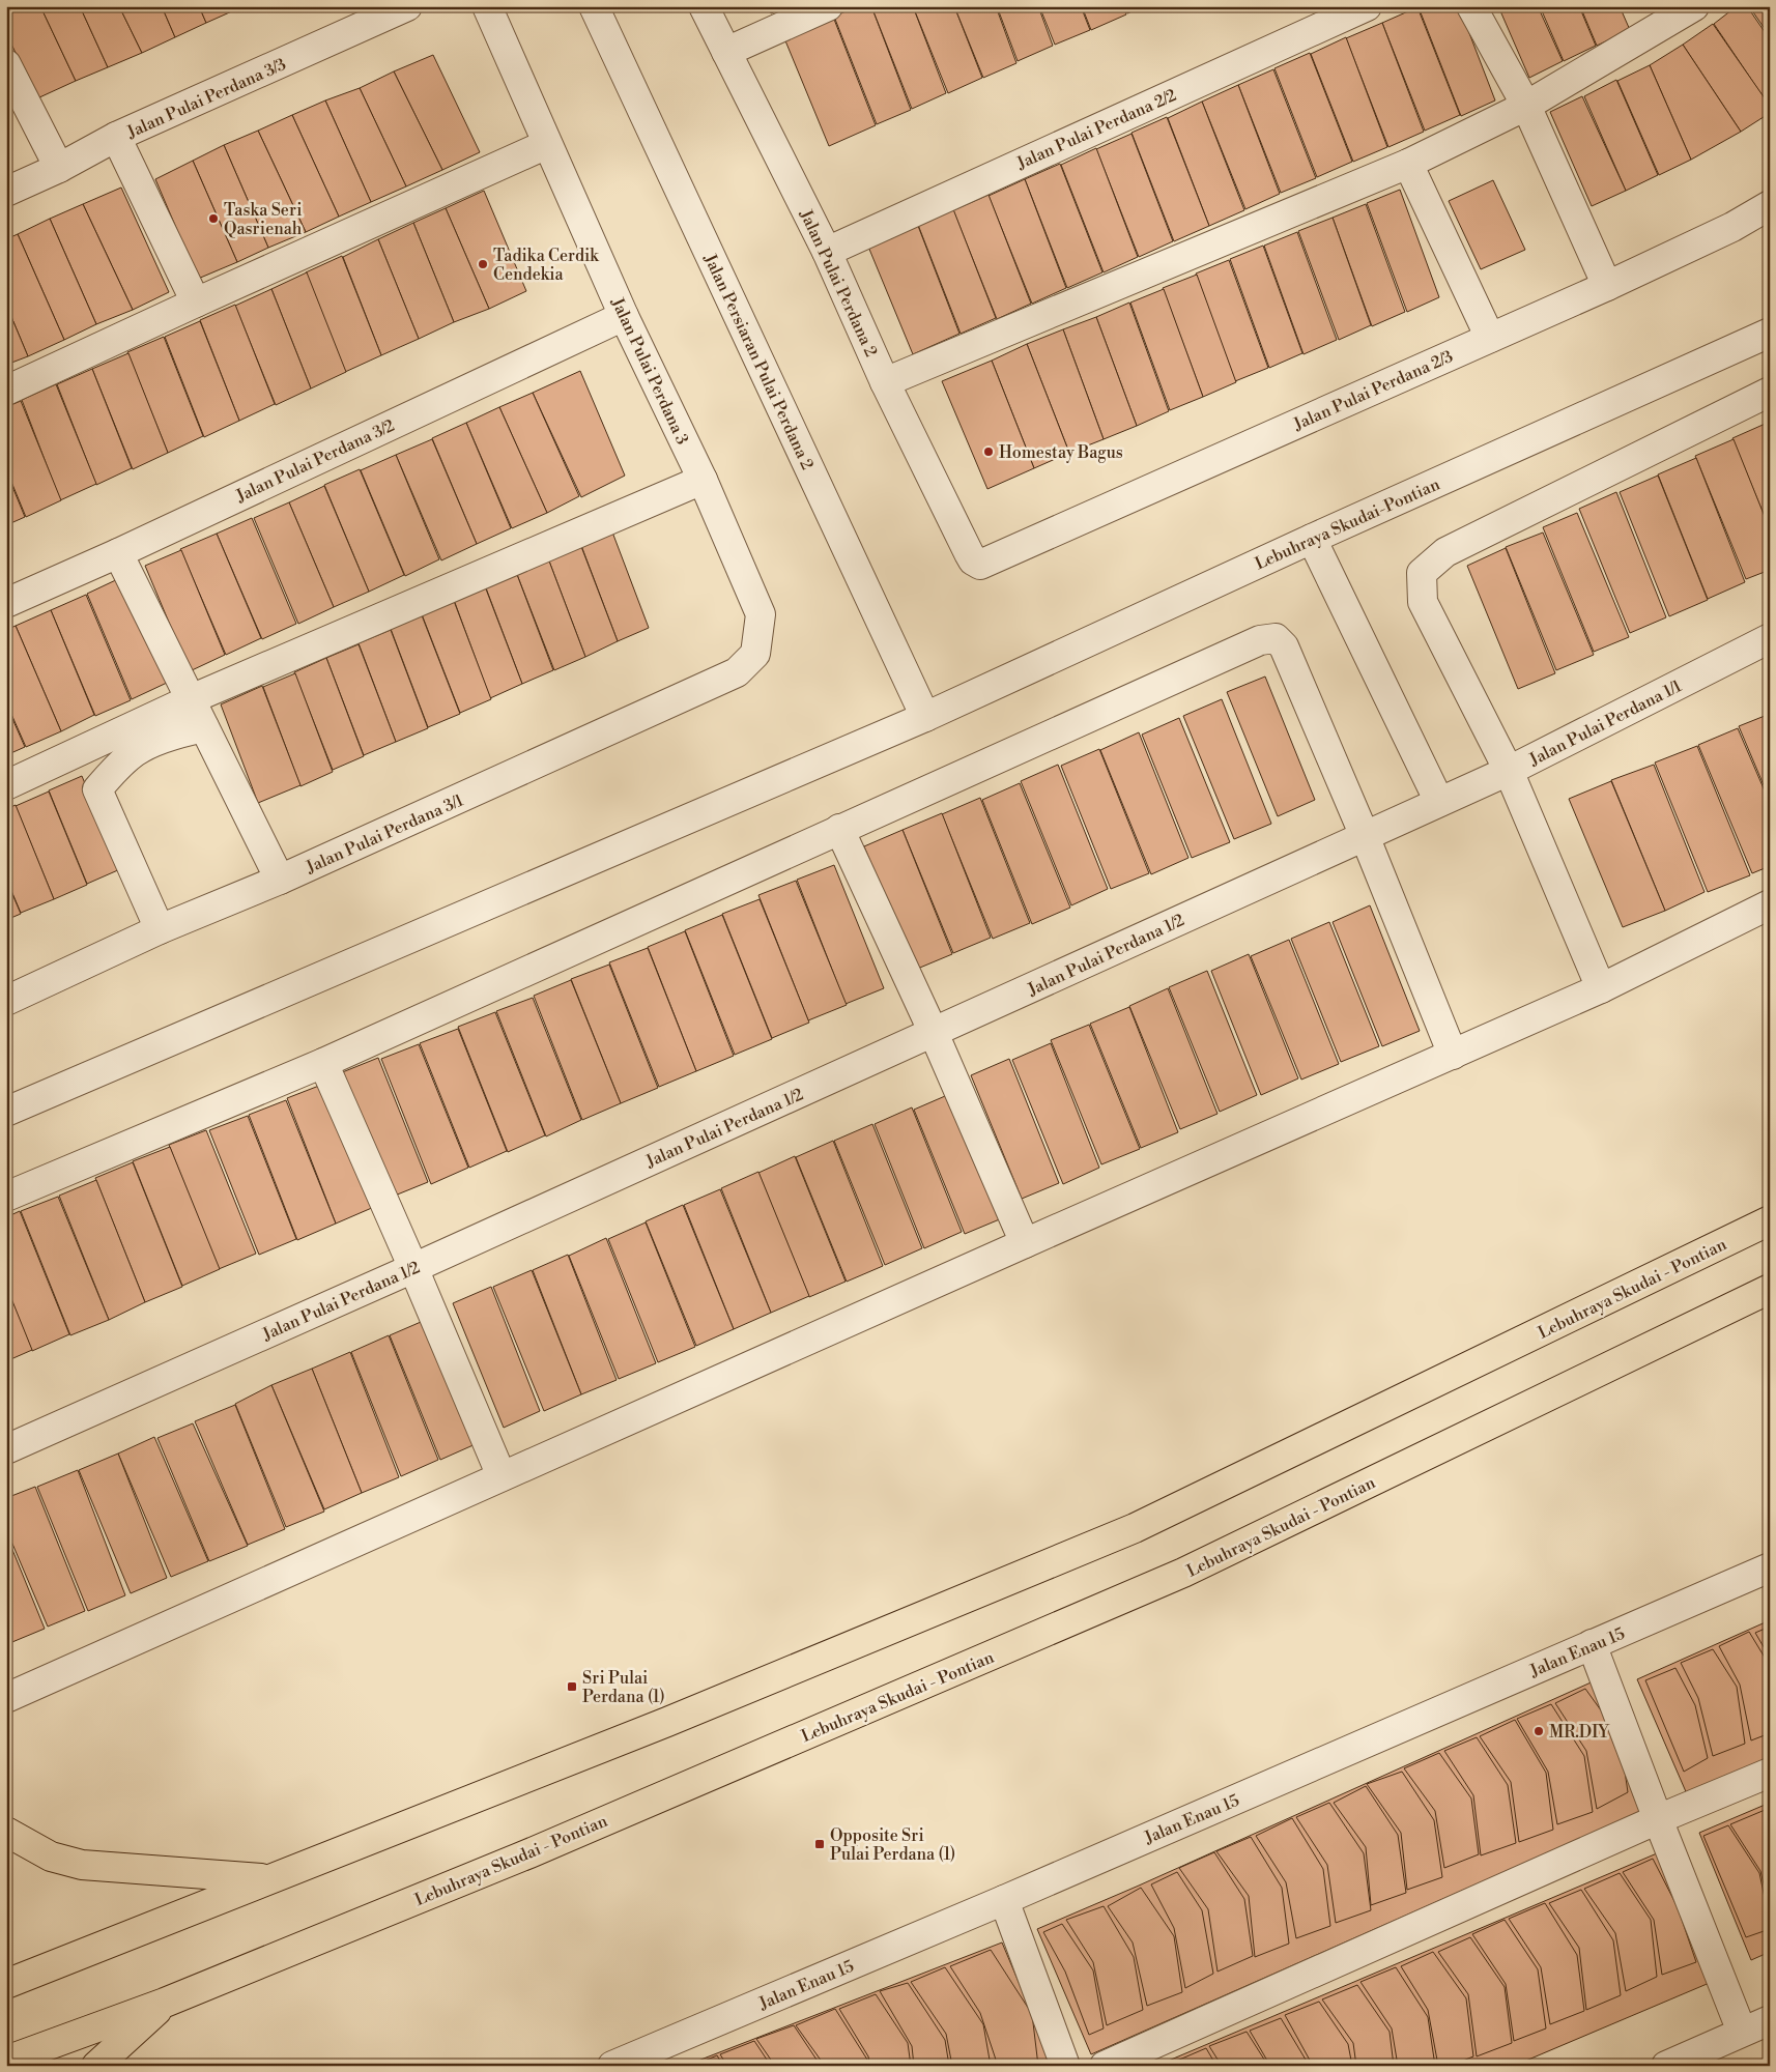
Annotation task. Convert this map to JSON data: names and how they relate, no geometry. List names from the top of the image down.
{
  "streets": {
    "highway": ["Lebuhraya Skudai - Pontian"],
    "street": [
      "Jalan Pulai Perdana 3/3",
      "Jalan Pulai Perdana 2/2",
      "Jalan Pulai Perdana 2",
      "Jalan Persiaran Pulai Perdana 2",
      "Jalan Pulai Perdana 3",
      "Jalan Pulai Perdana 2/3",
      "Jalan Pulai Perdana 3/2",
      "Lebuhraya Skudai-Pontian",
      "Jalan Pulai Perdana 1/1",
      "Jalan Pulai Perdana 3/1",
      "Jalan Pulai Perdana 1/2",
      "Jalan Enau 15"
    ]
  },
  "crossings": [
    ["Jalan Pulai Perdana 2/2", "Jalan Pulai Perdana 2"],
    ["Jalan Pulai Perdana 2", "Jalan Pulai Perdana 2/3"],
    ["Jalan Persiaran Pulai Perdana 2", "Lebuhraya Skudai-Pontian"],
    ["Jalan Pulai Perdana 3", "Jalan Pulai Perdana 3/2"],
    ["Jalan Pulai Perdana 3", "Jalan Pulai Perdana 3/1"],
    ["Jalan Pulai Perdana 1/1", "Jalan Pulai Perdana 1/2"]
  ],
  "places": {
    "other": [
      "Taska Seri Qasrienah",
      "Tadika Cerdik Cendekia",
      "Homestay Bagus",
      "MR.DIY"
    ],
    "transit": ["Sri Pulai Perdana (1)", "Opposite Sri Pulai Perdana (1)"]
  }
}
